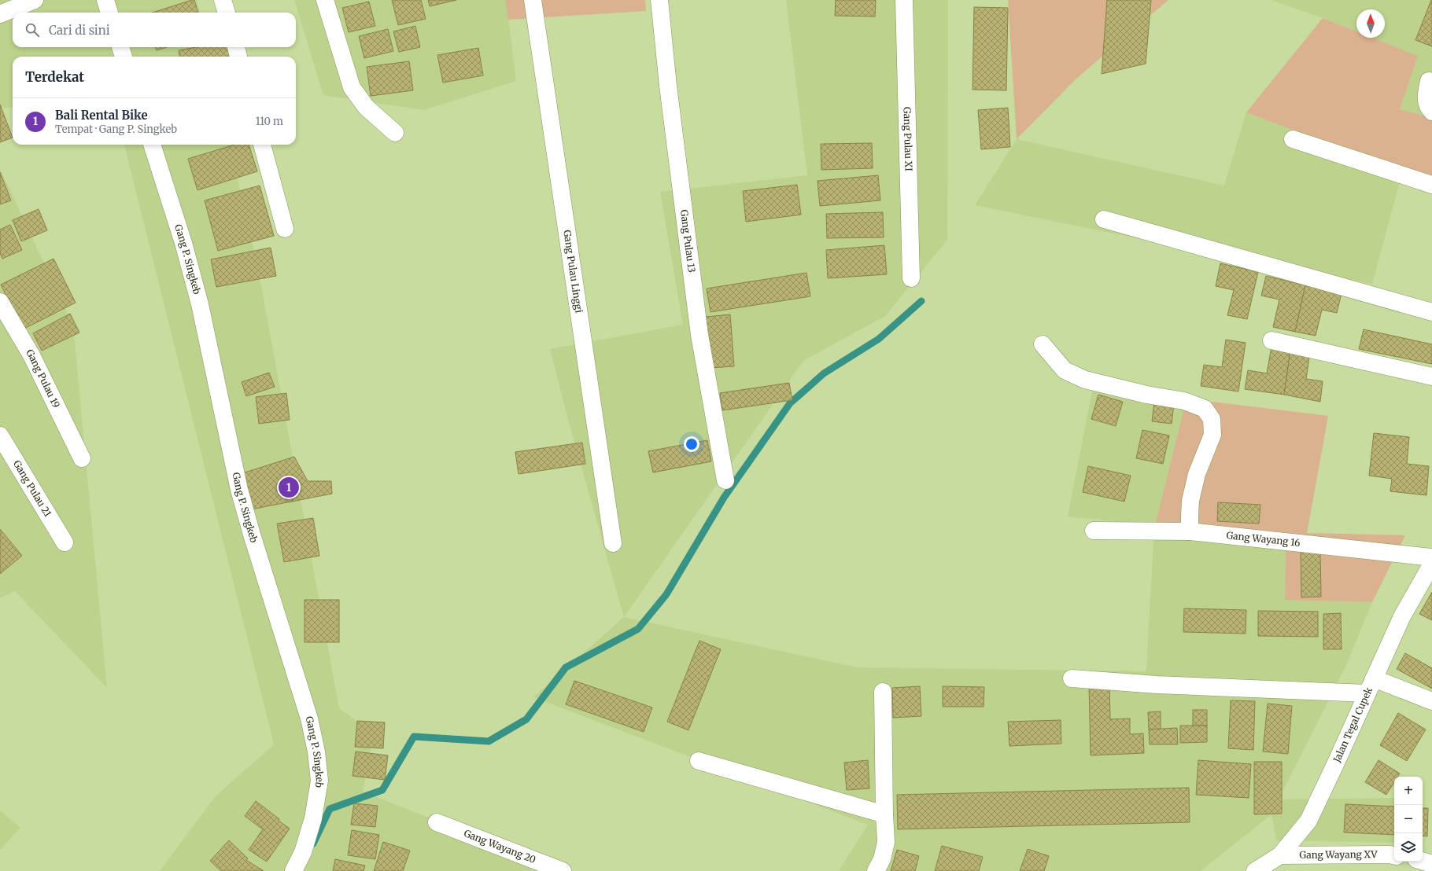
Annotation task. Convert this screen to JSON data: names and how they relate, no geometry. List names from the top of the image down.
{
  "streets": {
    "street": [
      "Gang Pulau XI",
      "Gang Pulau 13",
      "Gang P. Singkeb",
      "Gang Pulau Linggi",
      "Gang Pulau 19",
      "Gang Pulau 21",
      "Gang Wayang 16",
      "Jalan Tegal Cupek",
      "Gang Wayang 20",
      "Gang Wayang XV"
    ]
  },
  "crossings": [
    ["Jalan Tegal Cupek", "Gang Wayang XV"]
  ],
  "north": "top",
  "page": {
    "search": "Cari di sini",
    "heading": "Terdekat",
    "list": [
      {
        "mark": "1",
        "name": "Bali Rental Bike",
        "note": "Tempat · Gang P. Singkeb",
        "value": "110 m"
      }
    ],
    "pins": "1",
    "map_buttons": ["+", "−"]
  }
}
